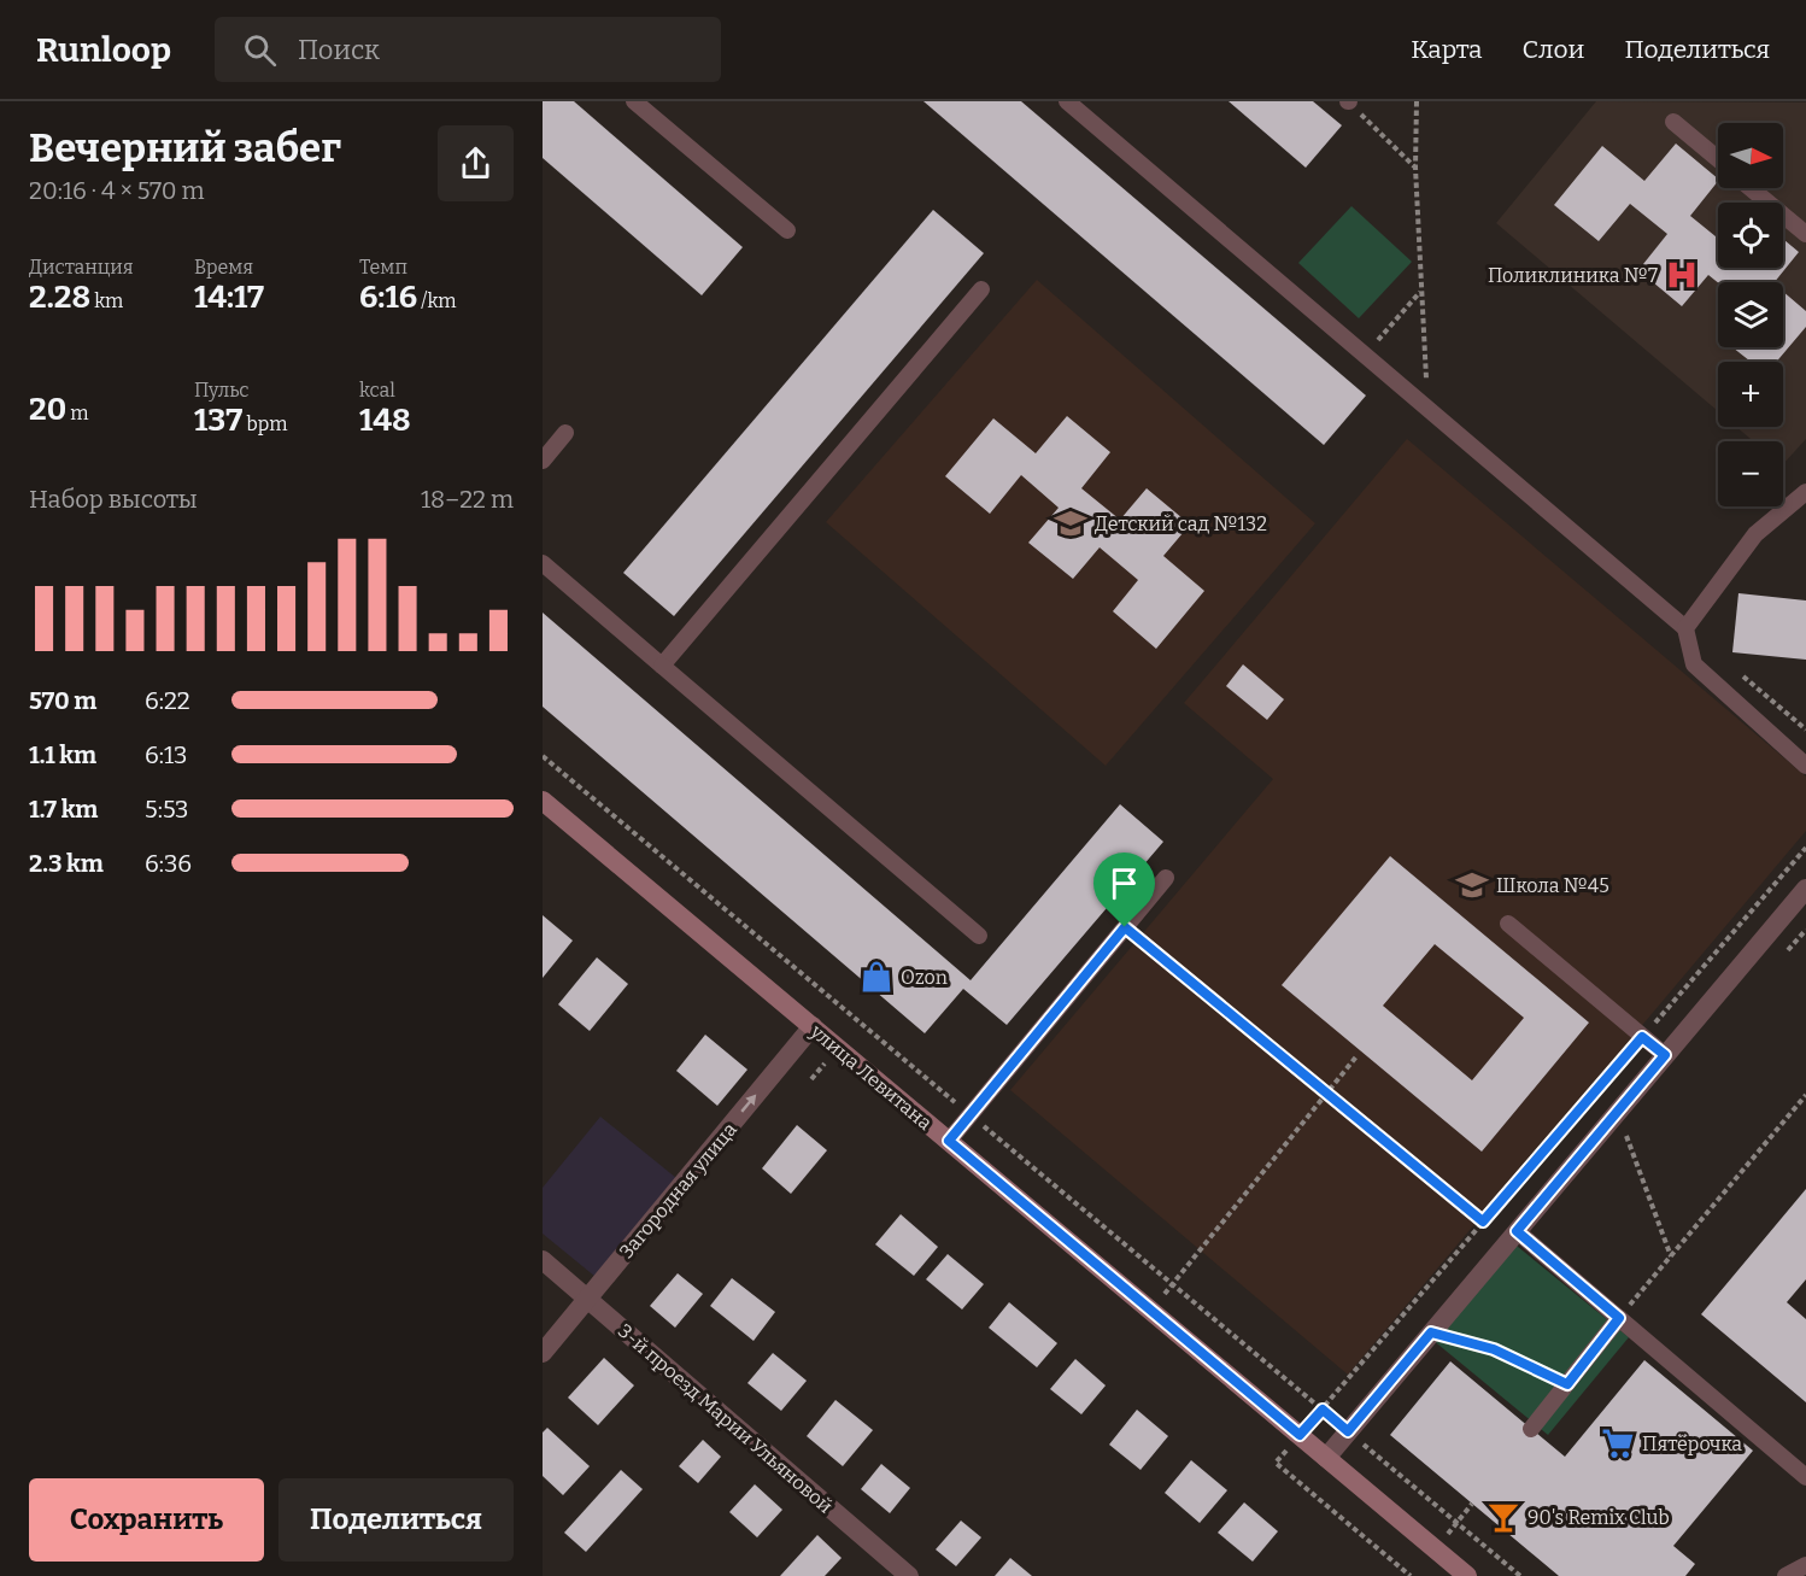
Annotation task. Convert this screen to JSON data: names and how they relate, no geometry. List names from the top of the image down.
{
  "streets": {
    "main road": ["улица Левитана"],
    "street": ["Загородная улица", "3-й проезд Марии Ульяновой"]
  },
  "crossings": [
    ["улица Левитана", "Загородная улица"],
    ["Загородная улица", "3-й проезд Марии Ульяновой"]
  ],
  "one_way": ["Загородная улица"],
  "places": {
    "hospital": ["Поликлиника №7"],
    "school or university": ["Детский сад №132", "Школа №45"],
    "shop": ["Ozon"],
    "supermarket": ["Пятёрочка"],
    "bar": ["90's Remix Club"]
  },
  "north": "right",
  "page": {
    "header": "Runloop",
    "search": "Поиск",
    "nav": ["Карта", "Слои", "Поделиться"],
    "heading": ["Вечерний забег", "20:16 · 4 × 570 m"],
    "map_buttons": ["+", "−"],
    "stats": [
      ["Дистанция", "2.28 km"],
      ["Время", "14:17"],
      ["Темп", "6:16 /km"],
      ["20 m"],
      ["Пульс", "137 bpm"],
      ["kcal", "148"]
    ],
    "chart": ["Набор высоты", "18–22 m"],
    "list": [
      {
        "name": "570 m",
        "note": "6:22"
      },
      {
        "name": "1.1 km",
        "note": "6:13"
      },
      {
        "name": "1.7 km",
        "note": "5:53"
      },
      {
        "name": "2.3 km",
        "note": "6:36"
      }
    ],
    "buttons": ["Сохранить", "Поделиться"]
  }
}
